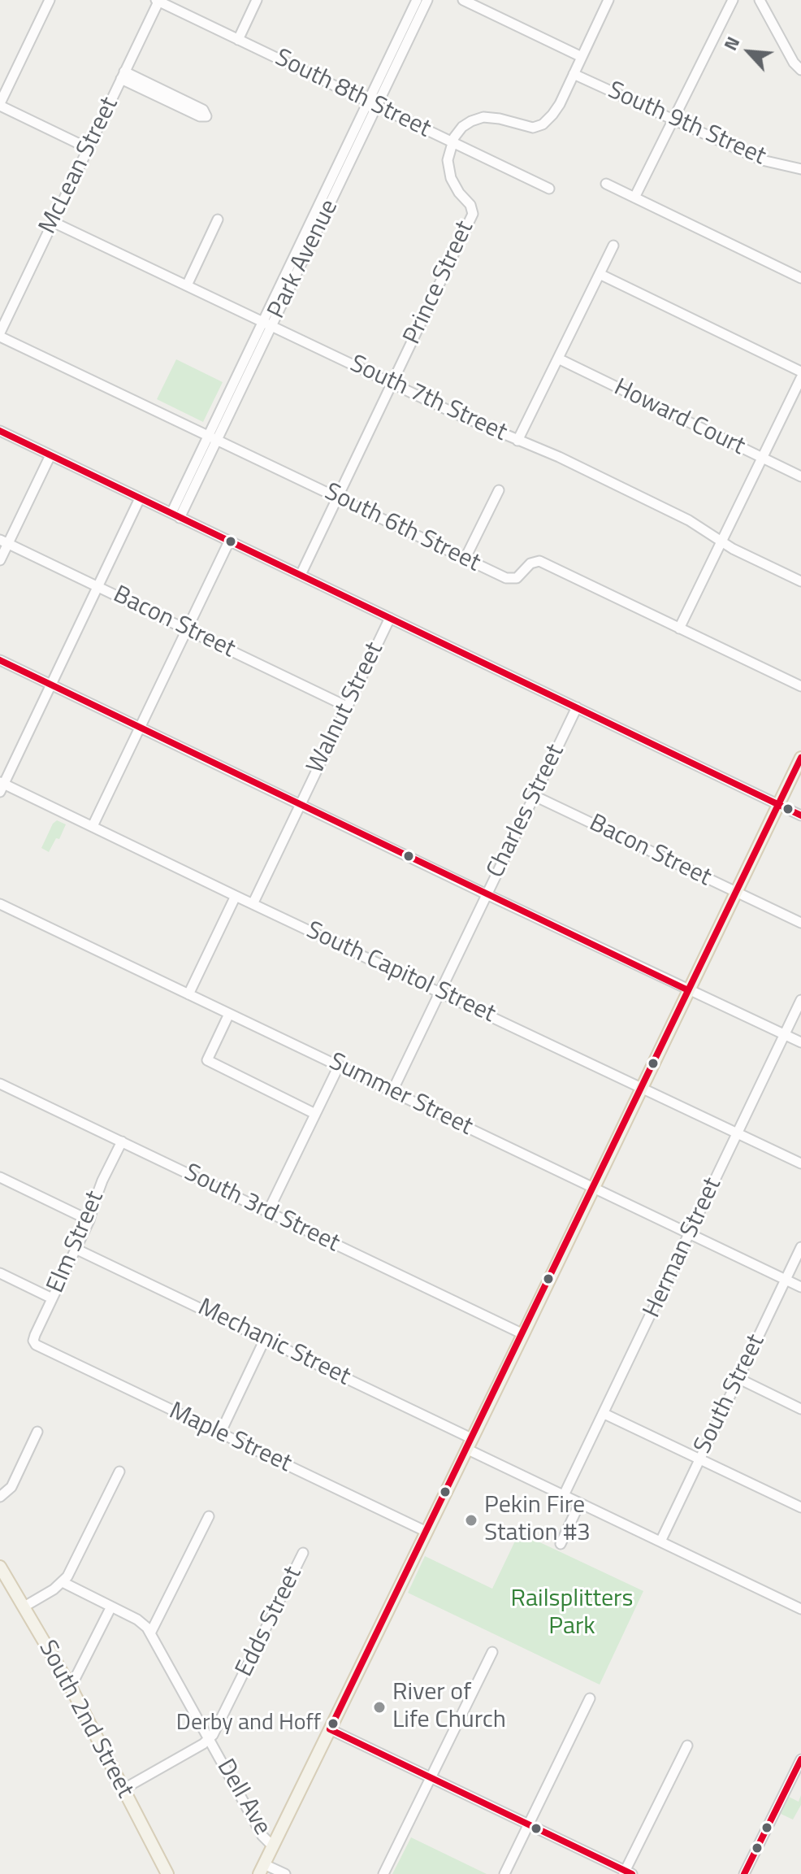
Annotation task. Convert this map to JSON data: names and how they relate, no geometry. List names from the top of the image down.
{
  "streets": {
    "main road": ["South 2nd Street"],
    "street": [
      "South 8th Street",
      "South 9th Street",
      "McLean Street",
      "Park Avenue",
      "Prince Street",
      "South 7th Street",
      "Howard Court",
      "South 6th Street",
      "Bacon Street",
      "Walnut Street",
      "Charles Street",
      "South Capitol Street",
      "Summer Street",
      "South 3rd Street",
      "Elm Street",
      "Herman Street",
      "Mechanic Street",
      "South Street",
      "Maple Street",
      "Edds Street",
      "Dell Ave"
    ]
  },
  "crossings": [
    ["South 8th Street", "McLean Street"],
    ["South 8th Street", "Park Avenue"],
    ["South 8th Street", "Prince Street"],
    ["McLean Street", "South 7th Street"],
    ["McLean Street", "South 6th Street"],
    ["Park Avenue", "South 7th Street"],
    ["Park Avenue", "South 6th Street"],
    ["Prince Street", "South 7th Street"],
    ["Prince Street", "South 6th Street"],
    ["Bacon Street", "Walnut Street"],
    ["Bacon Street", "Charles Street"],
    ["Walnut Street", "South Capitol Street"],
    ["Charles Street", "South Capitol Street"],
    ["Charles Street", "Summer Street"],
    ["South Capitol Street", "Herman Street"],
    ["Summer Street", "Herman Street"],
    ["Summer Street", "South Street"],
    ["South 3rd Street", "Elm Street"],
    ["Elm Street", "Mechanic Street"],
    ["Elm Street", "Maple Street"],
    ["Herman Street", "Mechanic Street"],
    ["Mechanic Street", "South Street"],
    ["Edds Street", "Dell Ave"]
  ],
  "parks": ["Railsplitters Park"],
  "places": ["Pekin Fire Station #3", "River of Life Church", "Derby and Hoff"],
  "north": "top left"
}
